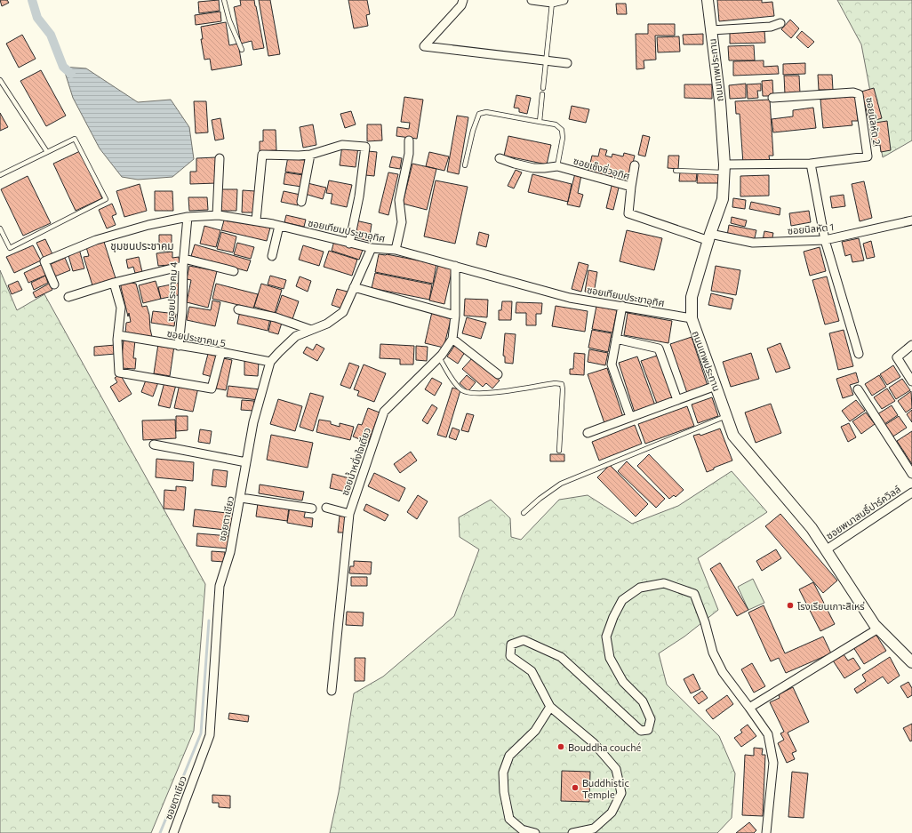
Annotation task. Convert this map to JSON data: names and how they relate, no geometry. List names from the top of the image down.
{
  "streets": {
    "street": [
      "ถนนเทพประทาน",
      "ซอยนิลหัต 2",
      "ซอยเซ็งซิ่วอุทิศ",
      "ซอยนิลหัต 1",
      "ซอยเทียมประชาอุทิศ",
      "ซอยประชาคม 4",
      "ซอยประชาคม 5",
      "ซอยน้ำหนึ่งใจเดียว",
      "ซอยพนาสนธิ์ปาร์ควิลล์",
      "ซอยตาเขียว"
    ]
  },
  "crossings": [
    ["ถนนเทพประทาน", "ซอยนิลหัต 2"],
    ["ถนนเทพประทาน", "ซอยเซ็งซิ่วอุทิศ"],
    ["ถนนเทพประทาน", "ซอยนิลหัต 1"],
    ["ถนนเทพประทาน", "ซอยเทียมประชาอุทิศ"],
    ["ถนนเทพประทาน", "ซอยพนาสนธิ์ปาร์ควิลล์"],
    ["ซอยเซ็งซิ่วอุทิศ", "ซอยนิลหัต 1"],
    ["ซอยเทียมประชาอุทิศ", "ซอยประชาคม 4"],
    ["ซอยเทียมประชาอุทิศ", "ซอยน้ำหนึ่งใจเดียว"],
    ["ซอยเทียมประชาอุทิศ", "ซอยตาเขียว"],
    ["ซอยประชาคม 4", "ซอยประชาคม 5"],
    ["ซอยประชาคม 5", "ซอยตาเขียว"]
  ],
  "districts": ["ชุมชนประชาคม"],
  "places": ["โรงเรียนเกาะสิเหร่", "Bouddha couché", "Buddhistic Temple"]
}
